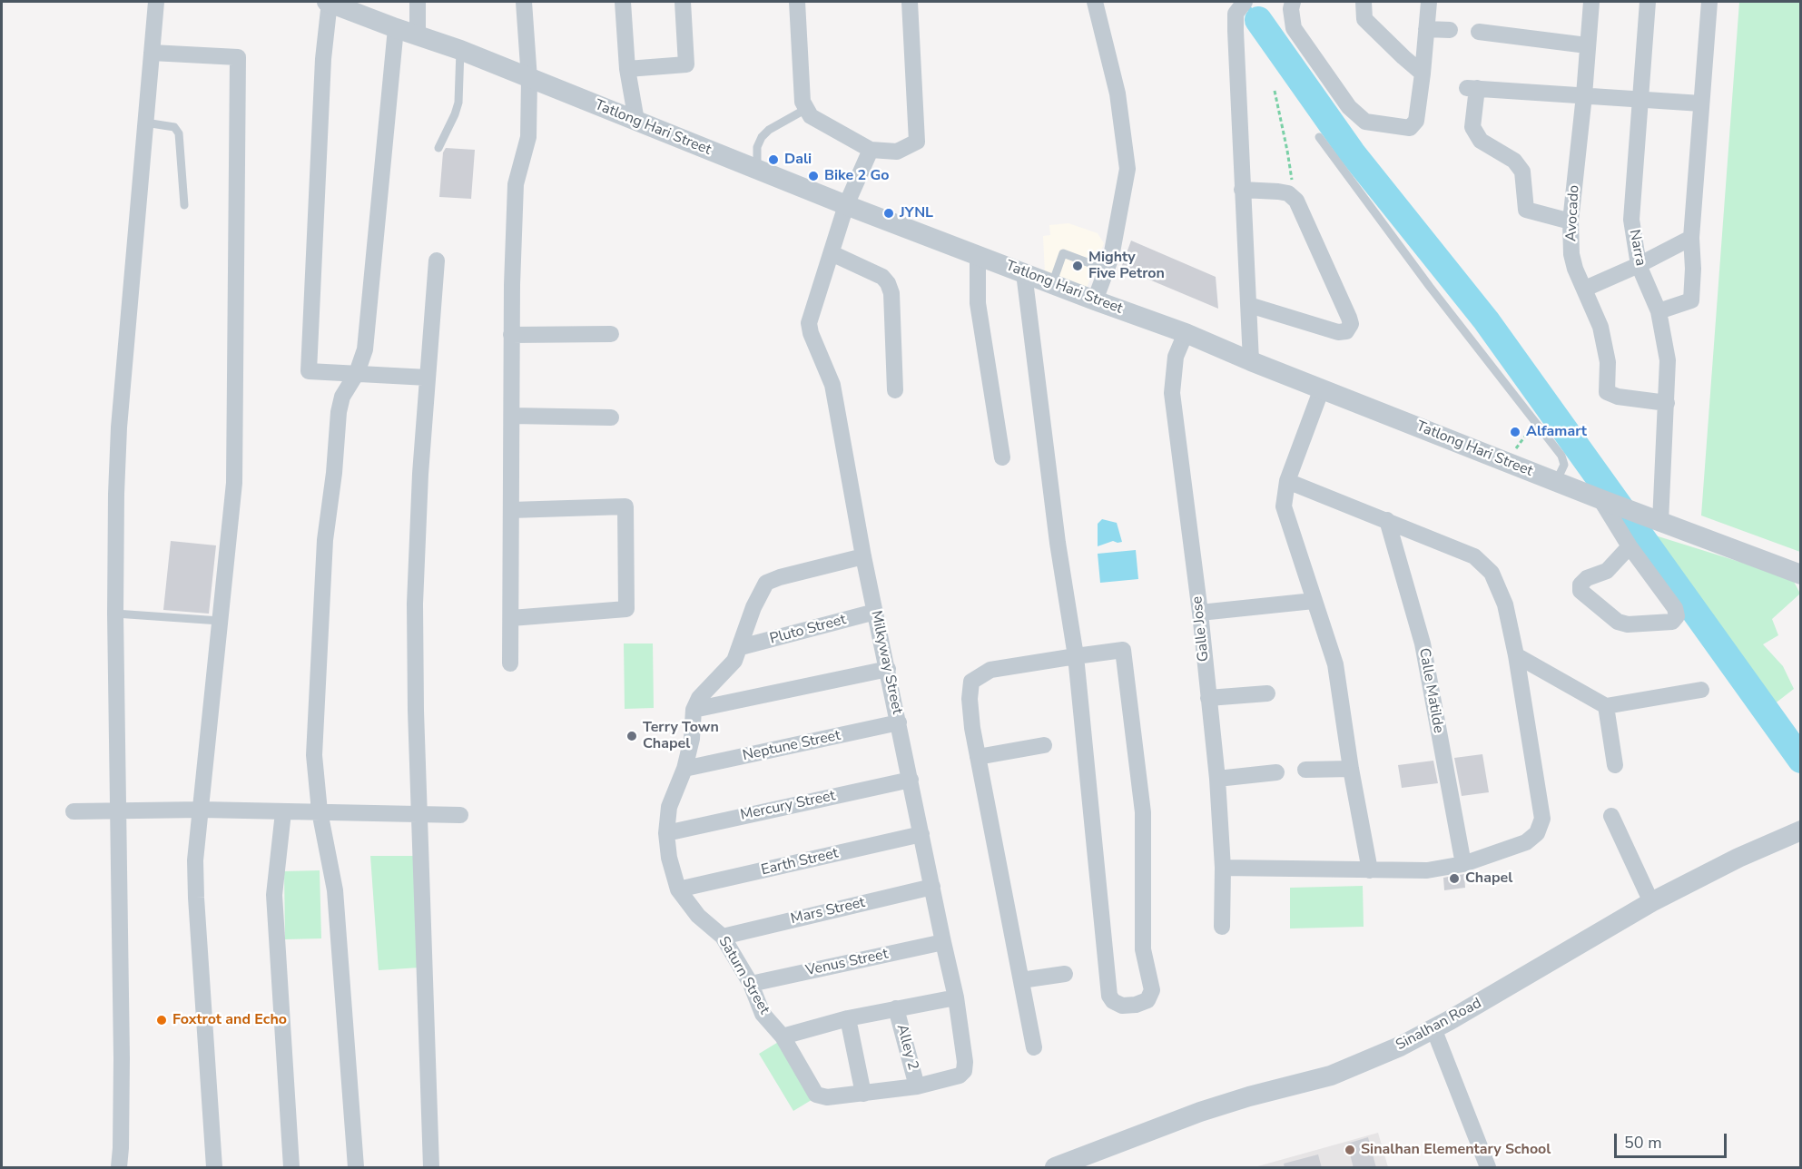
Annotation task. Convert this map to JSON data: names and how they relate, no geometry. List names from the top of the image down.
{
  "streets": {
    "street": [
      "Tatlong Hari Street",
      "Avocado",
      "Narra",
      "Galle Jose",
      "Pluto Street",
      "Milkyway Street",
      "Calle Matilde",
      "Neptune Street",
      "Mercury Street",
      "Earth Street",
      "Mars Street",
      "Venus Street",
      "Saturn Street",
      "Sinalhan Road",
      "Alley 2"
    ]
  },
  "crossings": [
    ["Tatlong Hari Street", "Narra"],
    ["Tatlong Hari Street", "Galle Jose"],
    ["Tatlong Hari Street", "Milkyway Street"],
    ["Avocado", "Narra"],
    ["Pluto Street", "Milkyway Street"],
    ["Milkyway Street", "Neptune Street"],
    ["Milkyway Street", "Mercury Street"],
    ["Milkyway Street", "Earth Street"],
    ["Milkyway Street", "Mars Street"],
    ["Milkyway Street", "Venus Street"],
    ["Milkyway Street", "Alley 2"],
    ["Neptune Street", "Saturn Street"],
    ["Mercury Street", "Saturn Street"],
    ["Earth Street", "Saturn Street"],
    ["Mars Street", "Saturn Street"],
    ["Venus Street", "Saturn Street"]
  ],
  "places": [
    "Dali",
    "Bike 2 Go",
    "JYNL",
    "Mighty Five Petron",
    "Alfamart",
    "Terry Town Chapel",
    "Chapel",
    "Foxtrot and Echo",
    "Sinalhan Elementary School"
  ],
  "scale_bar": "50 m"
}
